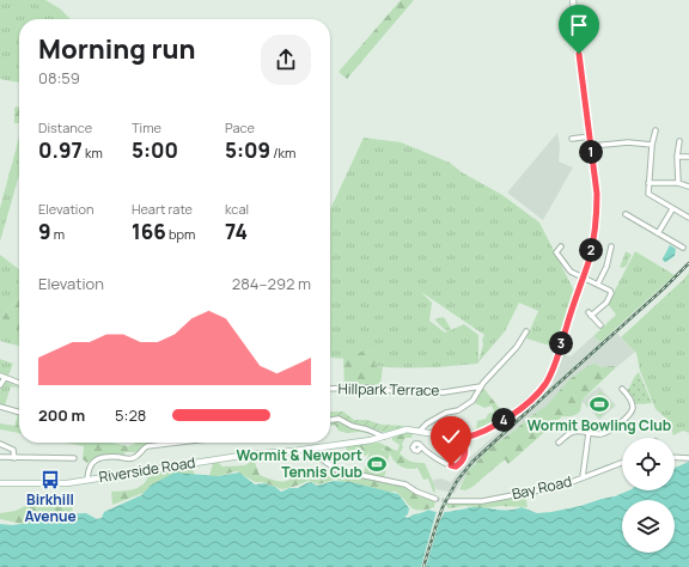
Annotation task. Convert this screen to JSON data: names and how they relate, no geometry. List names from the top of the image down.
{
  "streets": {
    "main road": ["Riverside Road"],
    "street": ["Hillpark Terrace", "Bay Road"]
  },
  "places": {
    "sports": ["Wormit Bowling Club", "Wormit & Newport Tennis Club"],
    "bus stop": ["Birkhill Avenue"]
  },
  "page": {
    "heading": ["Morning run", "08:59"],
    "stats": [
      ["Distance", "0.97 km"],
      ["Time", "5:00"],
      ["Pace", "5:09 /km"],
      ["Elevation", "9 m"],
      ["Heart rate", "166 bpm"],
      ["kcal", "74"]
    ],
    "pins": [
      "1",
      "2",
      "3",
      "4"
    ],
    "chart": ["Elevation", "284–292 m"],
    "list": [
      {
        "name": "200 m",
        "note": "5:28"
      }
    ]
  }
}
